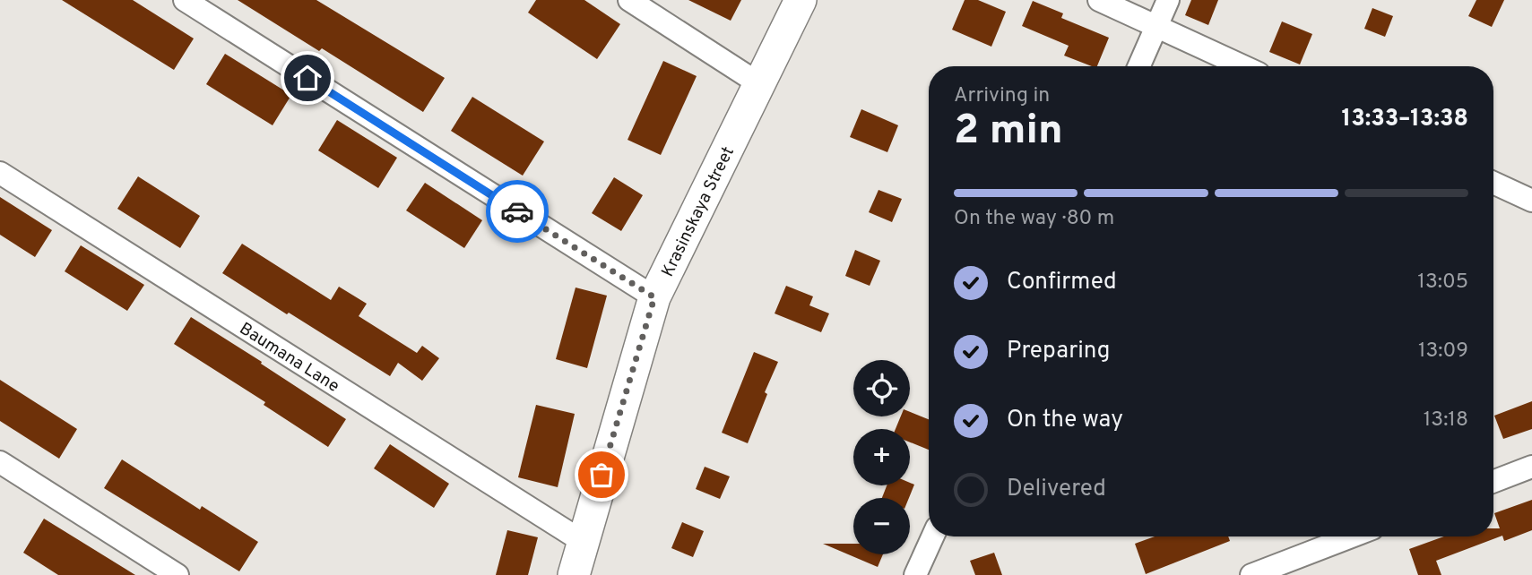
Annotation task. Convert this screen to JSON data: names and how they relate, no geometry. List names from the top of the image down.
{
  "streets": {
    "main road": ["Krasinskaya Street"],
    "street": ["Baumana Lane"]
  },
  "crossings": [
    ["Krasinskaya Street", "Baumana Lane"]
  ],
  "page": {
    "heading": ["2 min", "Arriving in", "13:33–13:38"],
    "bar": "On the way · 80 m",
    "list": [
      ["Confirmed", "13:05"],
      ["Preparing", "13:09"],
      ["On the way", "13:18"],
      "Delivered"
    ],
    "map_buttons": ["+", "−"]
  }
}
